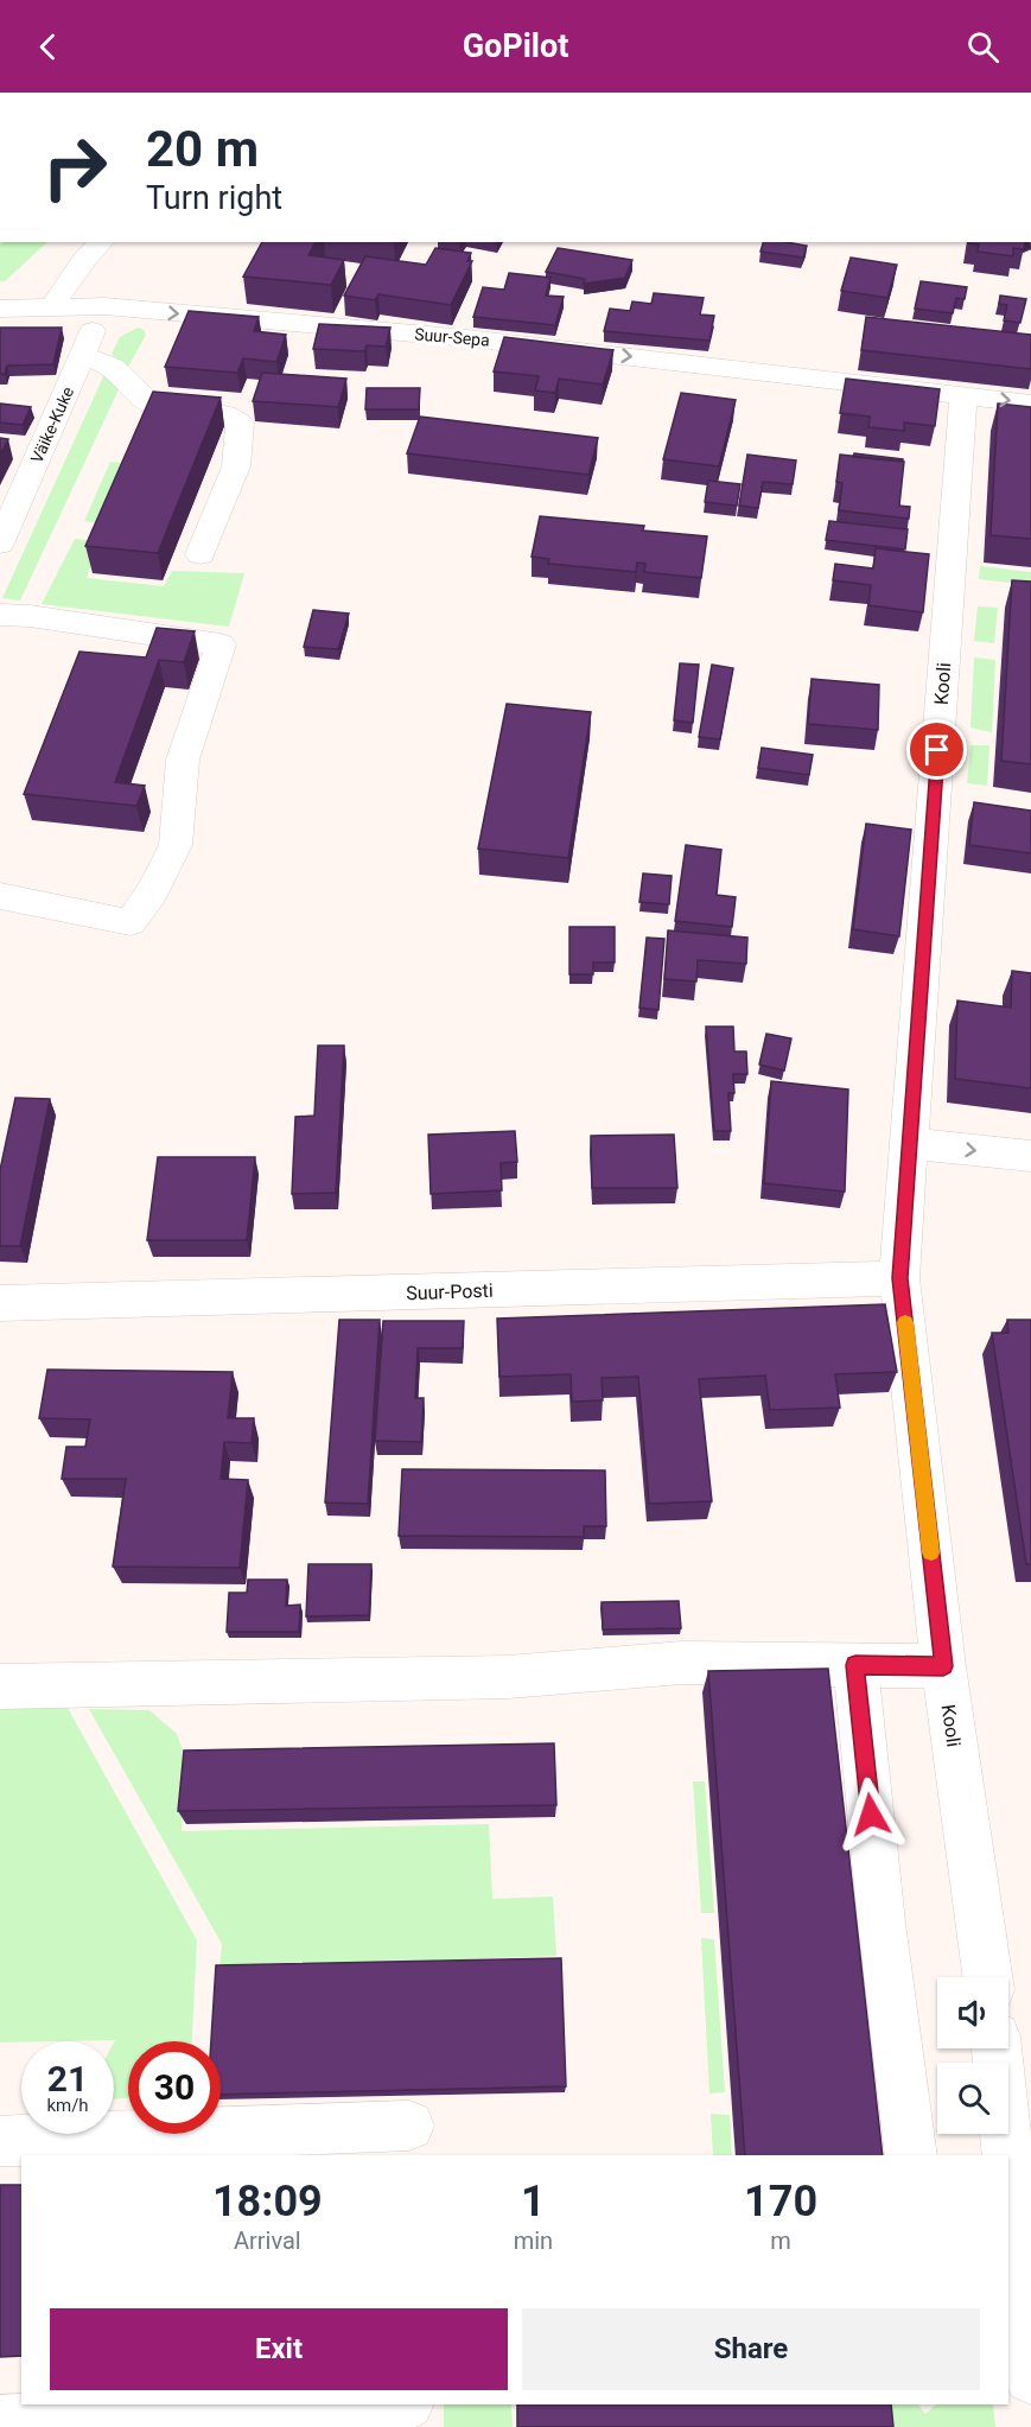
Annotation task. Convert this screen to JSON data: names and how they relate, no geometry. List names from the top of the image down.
{
  "streets": {
    "street": [
      "Suur-Sepa",
      "Väike-Kuke",
      "Kooli",
      "Suur-Posti"
    ]
  },
  "crossings": [
    ["Suur-Sepa", "Väike-Kuke"],
    ["Suur-Sepa", "Kooli"],
    ["Kooli", "Suur-Posti"]
  ],
  "one_way": ["Suur-Sepa"],
  "page": {
    "header": "GoPilot",
    "turn": ["20 m", "Turn right"],
    "speed": "21 km/h",
    "limit": "30",
    "eta": [
      "18:09",
      "Arrival",
      "1",
      "min",
      "170",
      "m"
    ],
    "buttons": ["Exit", "Share"]
  }
}
